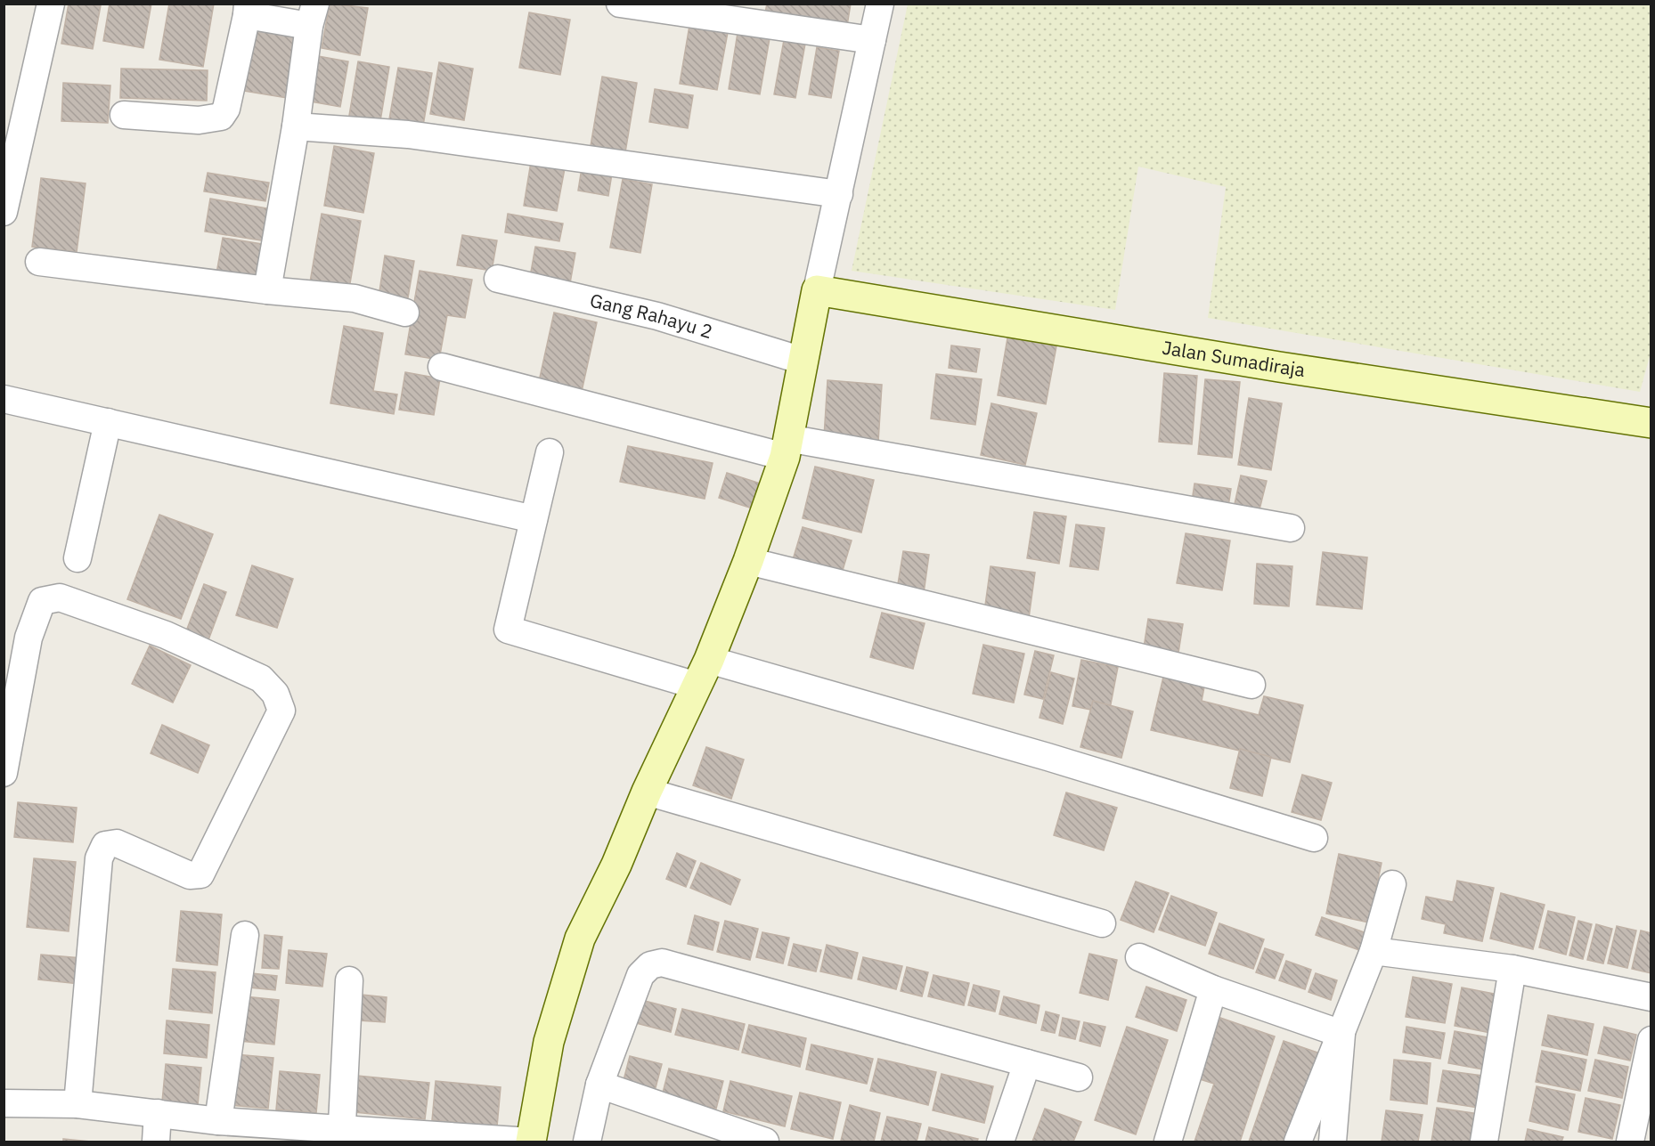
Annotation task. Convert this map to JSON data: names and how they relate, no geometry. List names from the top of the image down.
{
  "streets": {
    "street": ["Gang Rahayu 2", "Jalan Sumadiraja"]
  }
}
